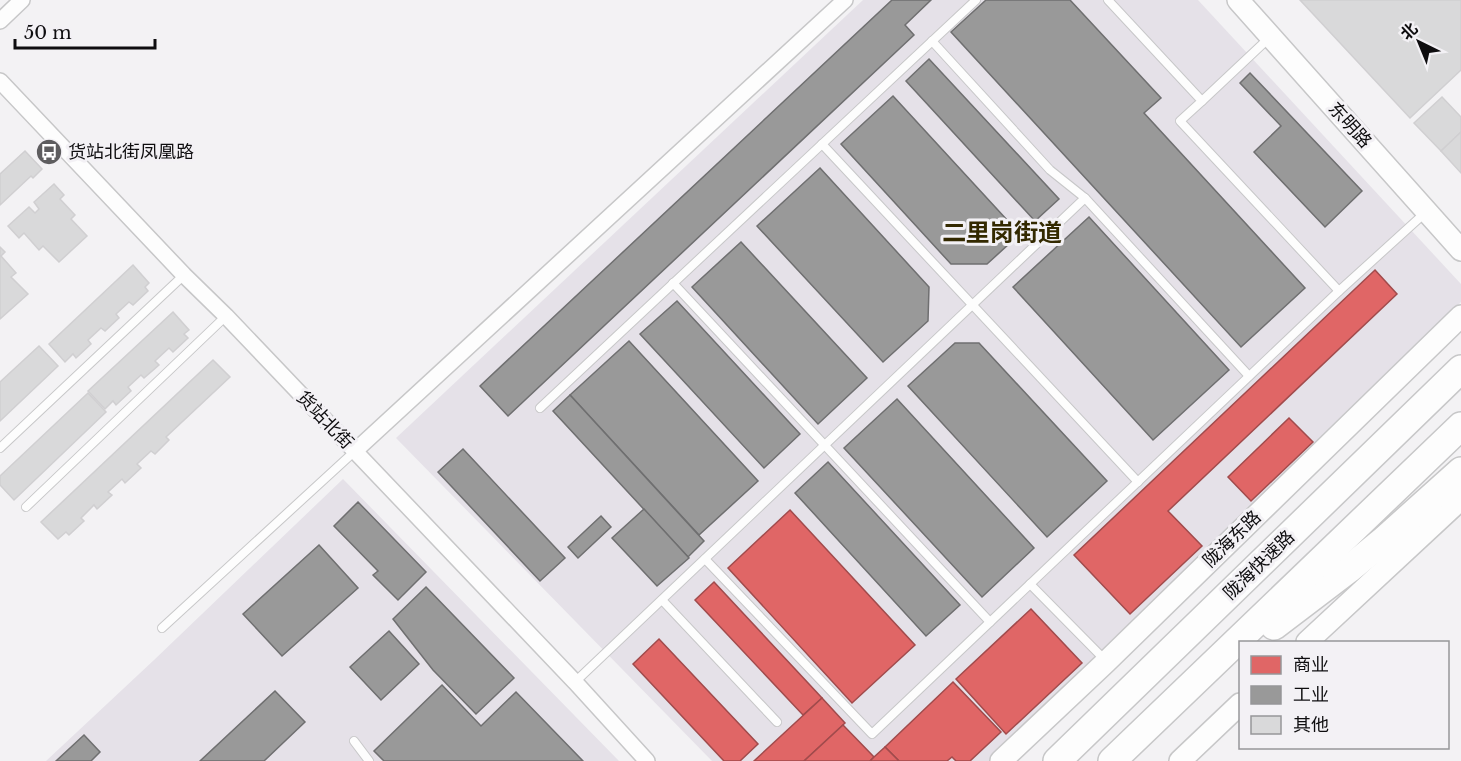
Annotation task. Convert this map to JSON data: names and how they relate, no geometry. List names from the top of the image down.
{
  "streets": {
    "highway": ["陇海快速路"],
    "street": ["东明路", "货站北街", "陇海东路"]
  },
  "districts": ["二里岗街道"],
  "places": {
    "bus stop": ["货站北街凤凰路"]
  },
  "legend": ["商业", "工业", "其他"],
  "scale_bar": "50 m",
  "north": "top left"
}
